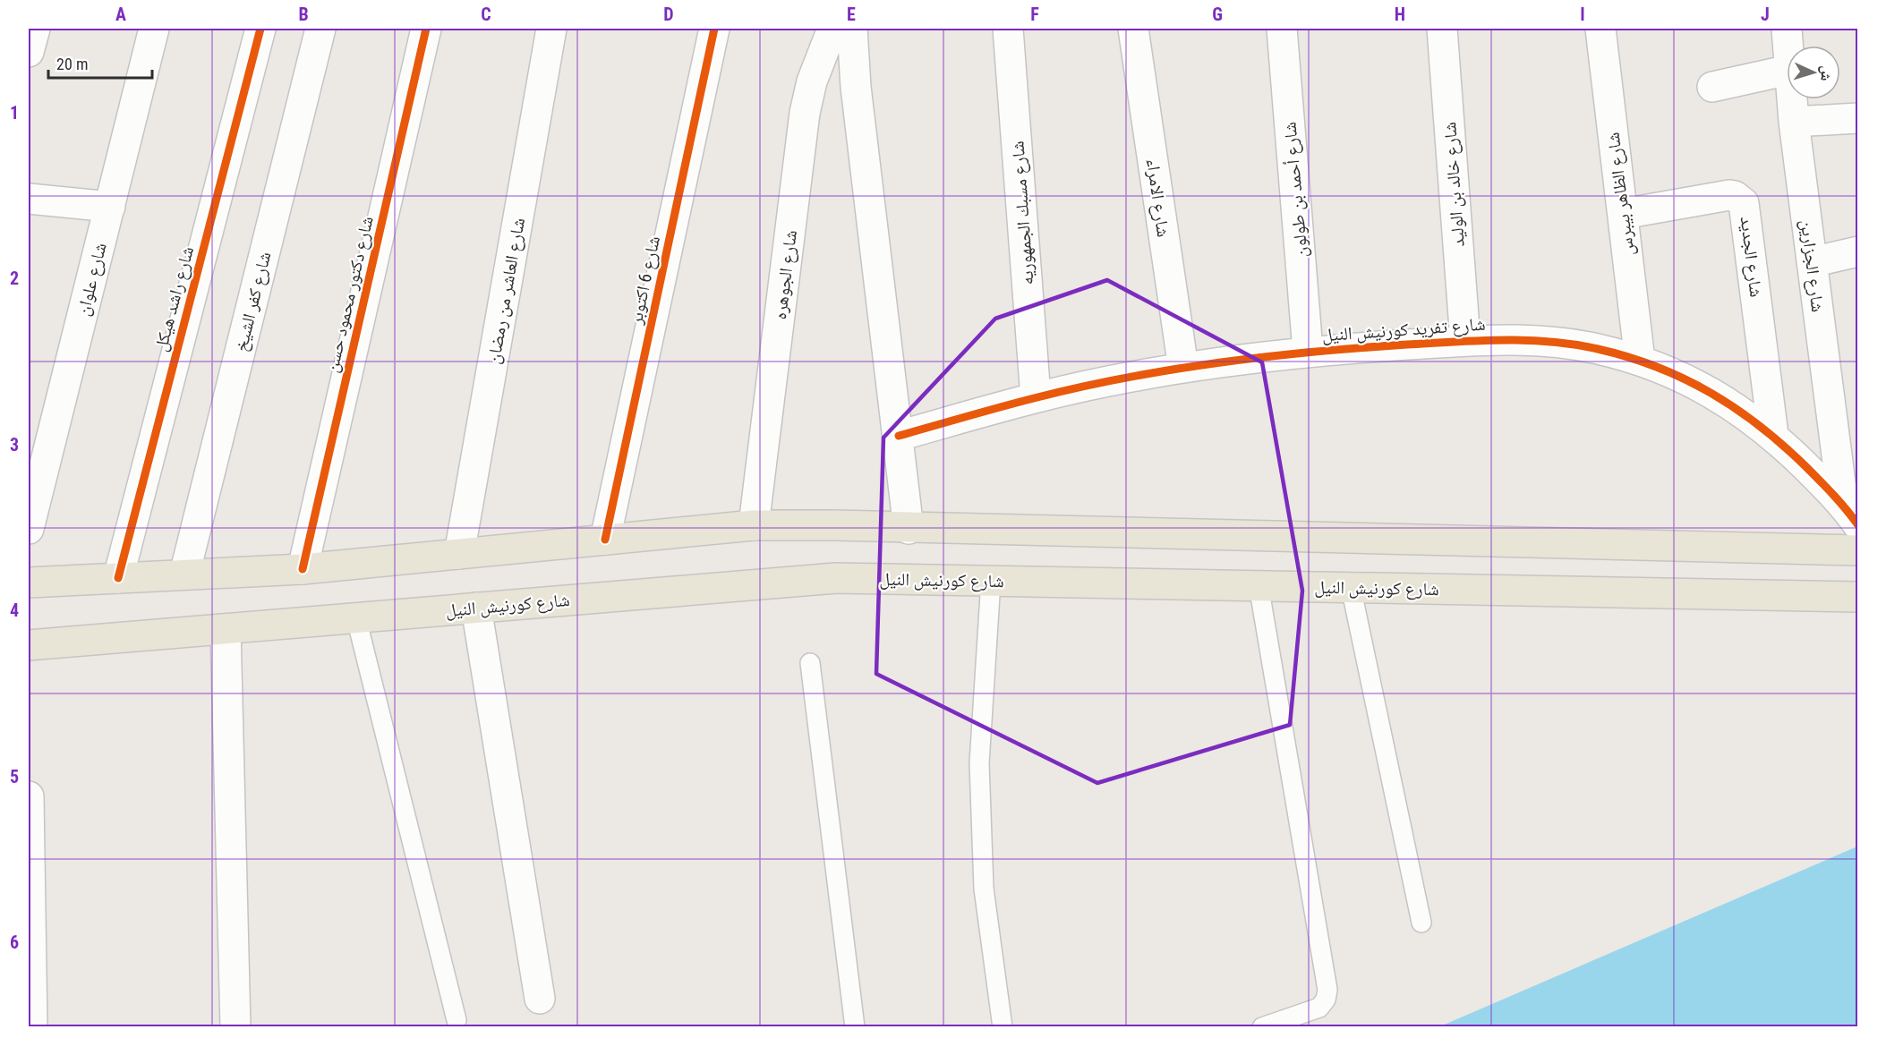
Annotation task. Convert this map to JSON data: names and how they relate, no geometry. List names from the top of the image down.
{
  "streets": {
    "main road": ["شارع كورنيش النيل"],
    "street": [
      "شارع خالد بن الوليد",
      "شارع أحمد بن طولون",
      "شارع الظاهر بيبرس",
      "شارع الامراء",
      "شارع مسبك الجمهوريه",
      "شارع الجديد",
      "شارع الجزارين",
      "شارع الجوهره",
      "شارع علوان",
      "شارع 6 اكتوبر",
      "شارع العاشر من رمضان",
      "شارع دكتور محمود حسن",
      "شارع راشد هيكل",
      "شارع كفر الشيخ",
      "شارع تفريد كورنيش النيل"
    ]
  },
  "crossings": [
    ["شارع خالد بن الوليد", "شارع تفريد كورنيش النيل"],
    ["شارع أحمد بن طولون", "شارع تفريد كورنيش النيل"],
    ["شارع الظاهر بيبرس", "شارع الجديد"],
    ["شارع الظاهر بيبرس", "شارع تفريد كورنيش النيل"],
    ["شارع الامراء", "شارع تفريد كورنيش النيل"],
    ["شارع مسبك الجمهوريه", "شارع تفريد كورنيش النيل"],
    ["شارع الجديد", "شارع تفريد كورنيش النيل"],
    ["شارع الجزارين", "شارع تفريد كورنيش النيل"]
  ],
  "scale_bar": "20 m",
  "north": "right",
  "grid": {
    "columns": [
      "A",
      "B",
      "C",
      "D",
      "E",
      "F",
      "G",
      "H",
      "I",
      "J"
    ],
    "rows": [
      "1",
      "2",
      "3",
      "4",
      "5",
      "6"
    ]
  }
}
